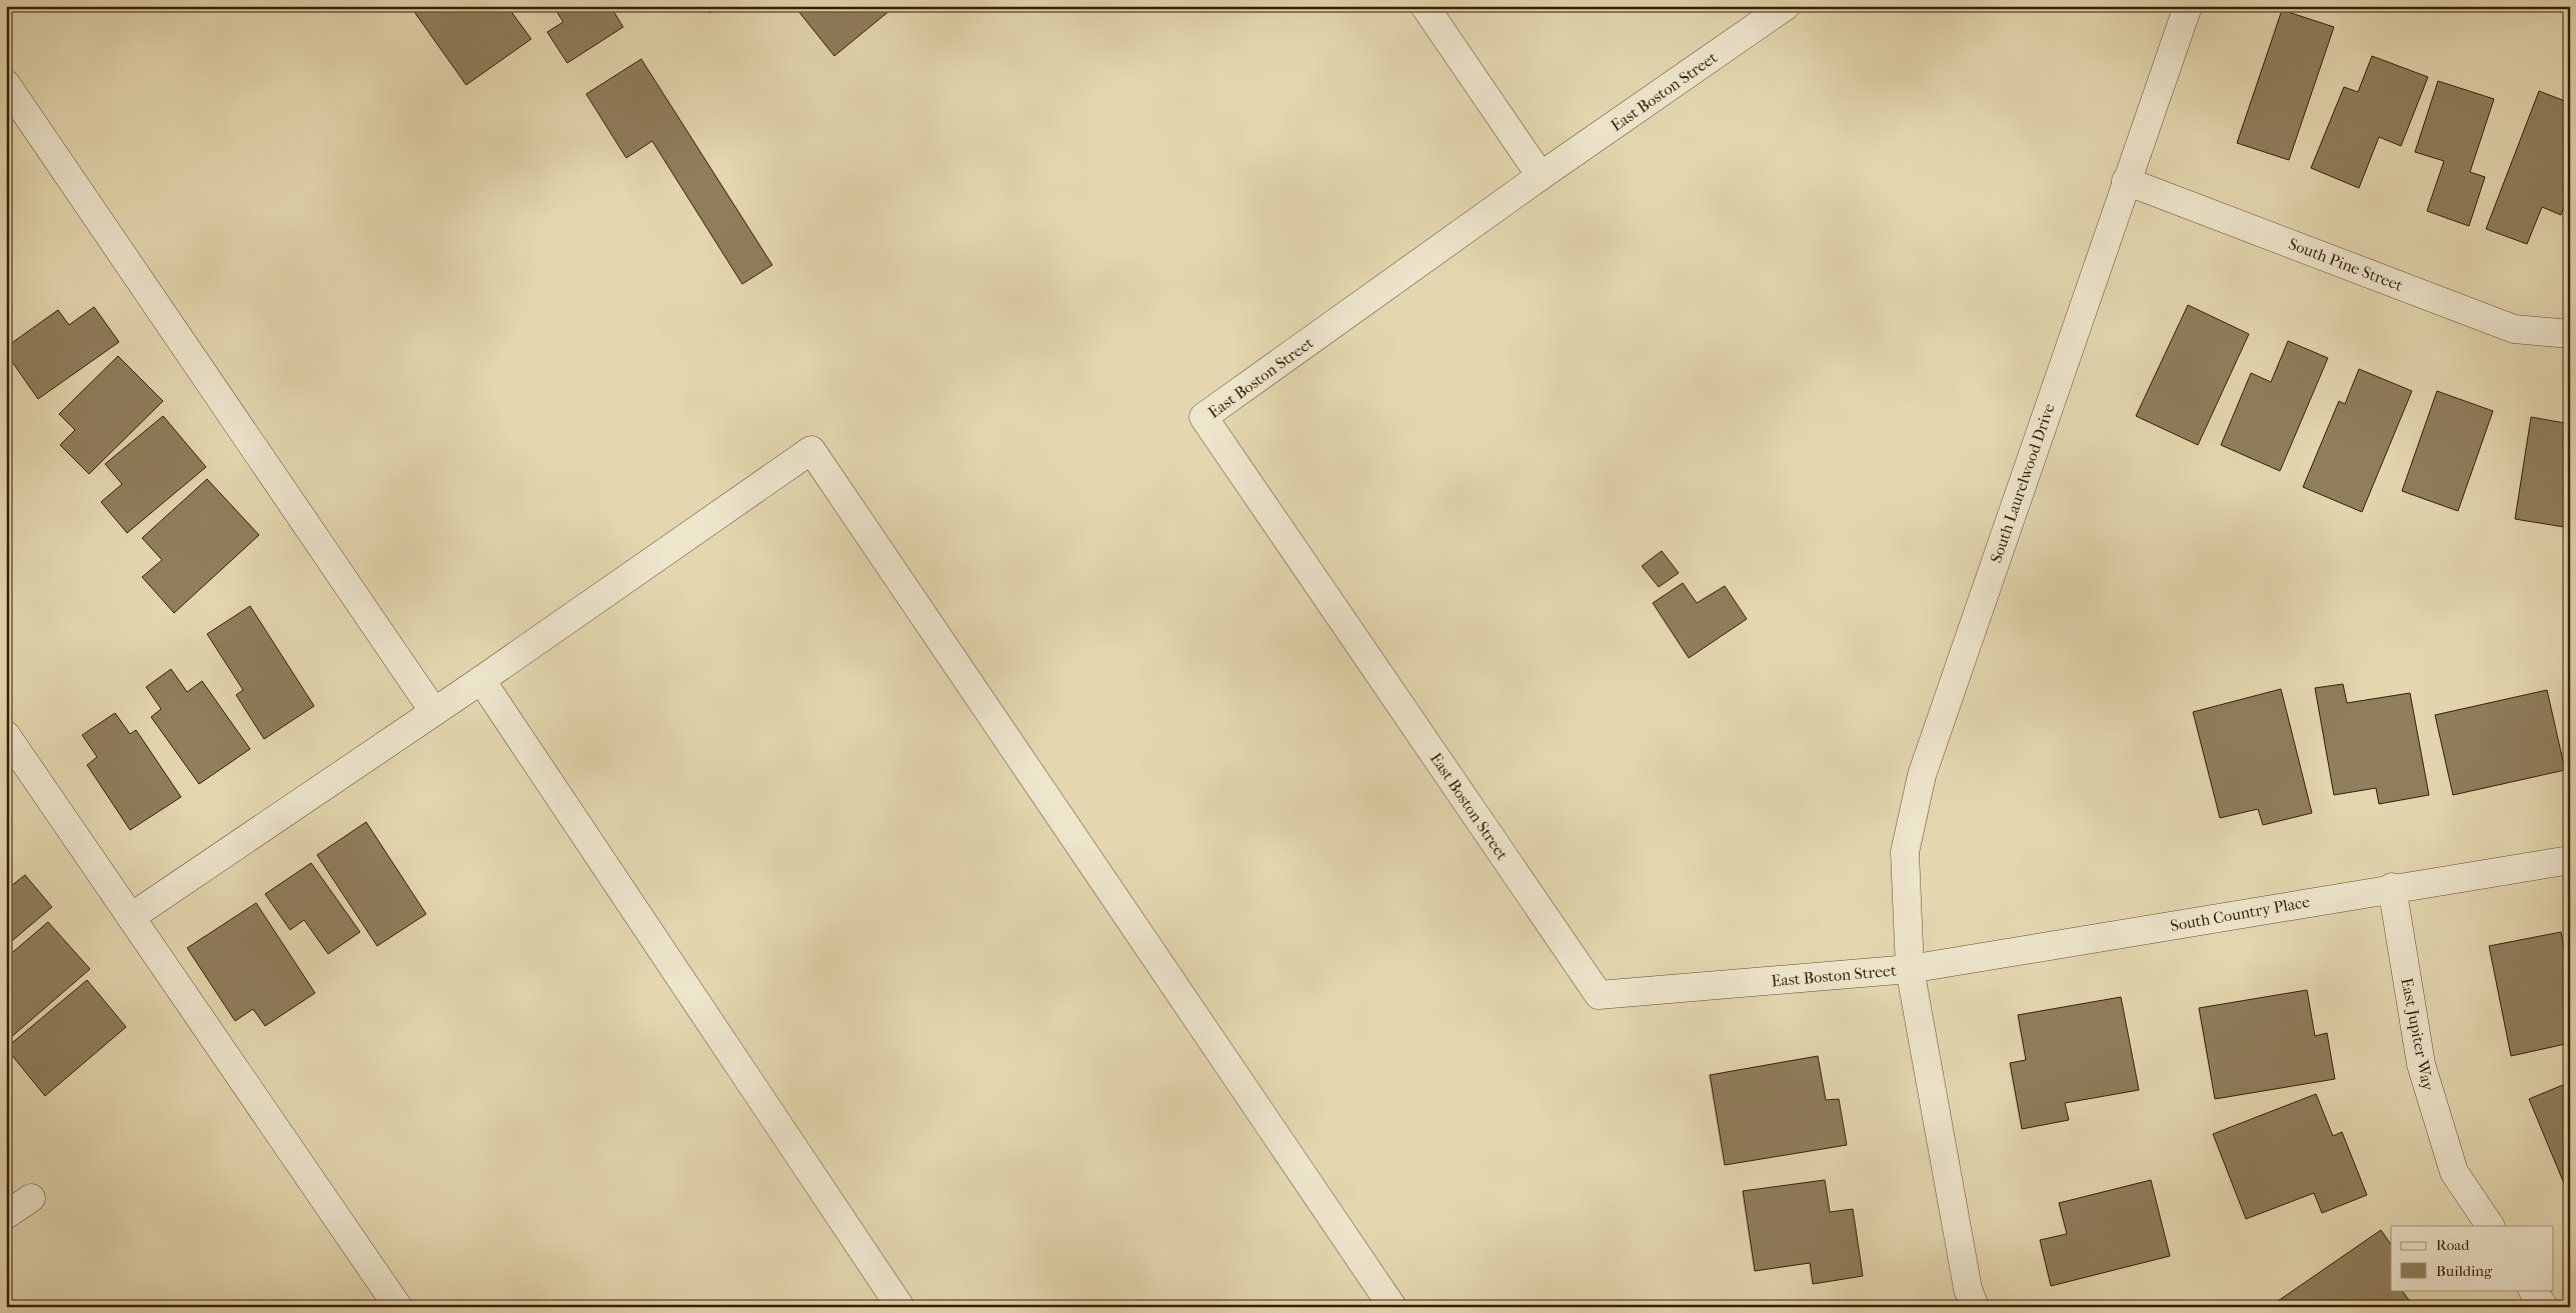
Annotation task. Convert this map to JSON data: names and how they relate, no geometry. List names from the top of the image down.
{
  "streets": {
    "street": [
      "East Boston Street",
      "South Pine Street",
      "South Laurelwood Drive",
      "South Country Place",
      "East Jupiter Way"
    ]
  },
  "crossings": [
    ["East Boston Street", "South Laurelwood Drive"],
    ["East Boston Street", "South Country Place"],
    ["South Pine Street", "South Laurelwood Drive"],
    ["South Laurelwood Drive", "South Country Place"],
    ["South Country Place", "East Jupiter Way"]
  ],
  "legend": ["Road", "Building"]
}
